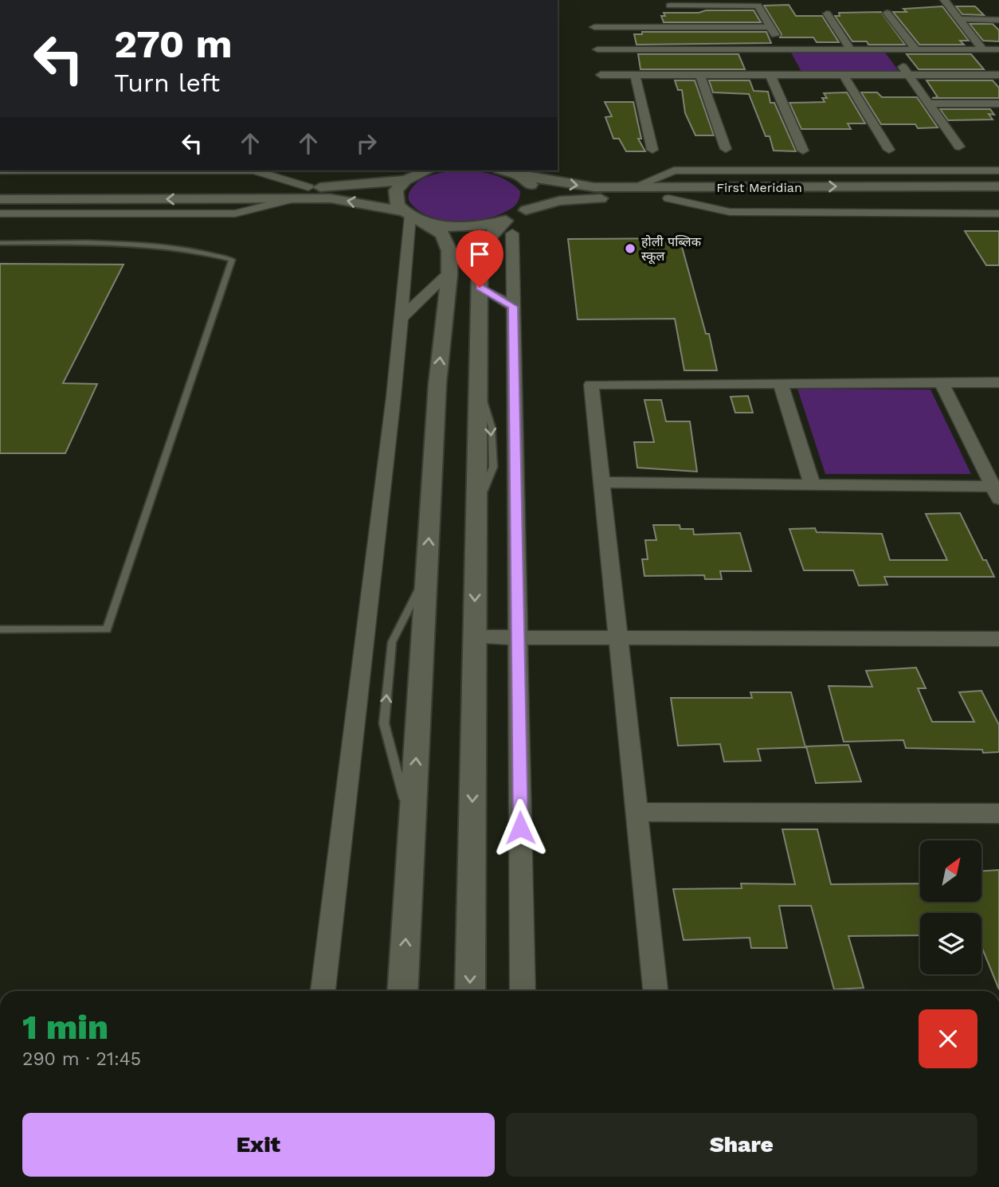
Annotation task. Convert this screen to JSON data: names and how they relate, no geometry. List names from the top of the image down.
{
  "streets": {
    "street": ["First Meridian"]
  },
  "places": ["होली पब्लिक स्कूल"],
  "north": "top right",
  "page": {
    "turn": ["270 m", "Turn left"],
    "heading": ["1 min", "290 m · 21:45"],
    "buttons": ["Exit", "Share"]
  }
}
